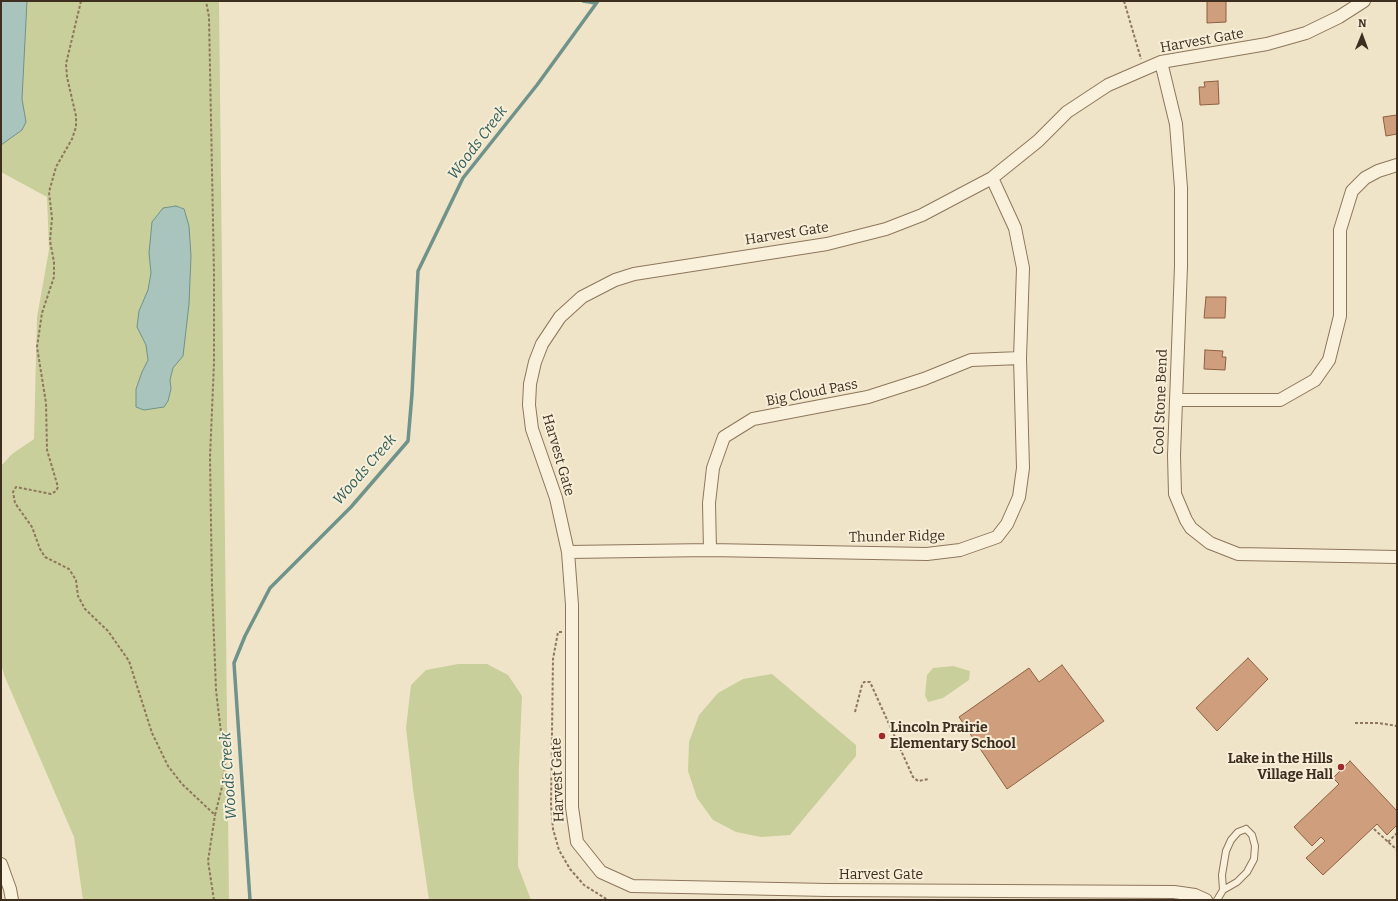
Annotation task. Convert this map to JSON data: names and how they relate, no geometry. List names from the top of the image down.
{
  "streets": {
    "street": [
      "Harvest Gate",
      "Big Cloud Pass",
      "Cool Stone Bend",
      "Thunder Ridge"
    ]
  },
  "crossings": [
    ["Harvest Gate", "Cool Stone Bend"],
    ["Harvest Gate", "Thunder Ridge"],
    ["Big Cloud Pass", "Thunder Ridge"]
  ],
  "water": ["Woods Creek"],
  "places": ["Lincoln Prairie Elementary School", "Lake in the Hills Village Hall"],
  "north": "top"
}
